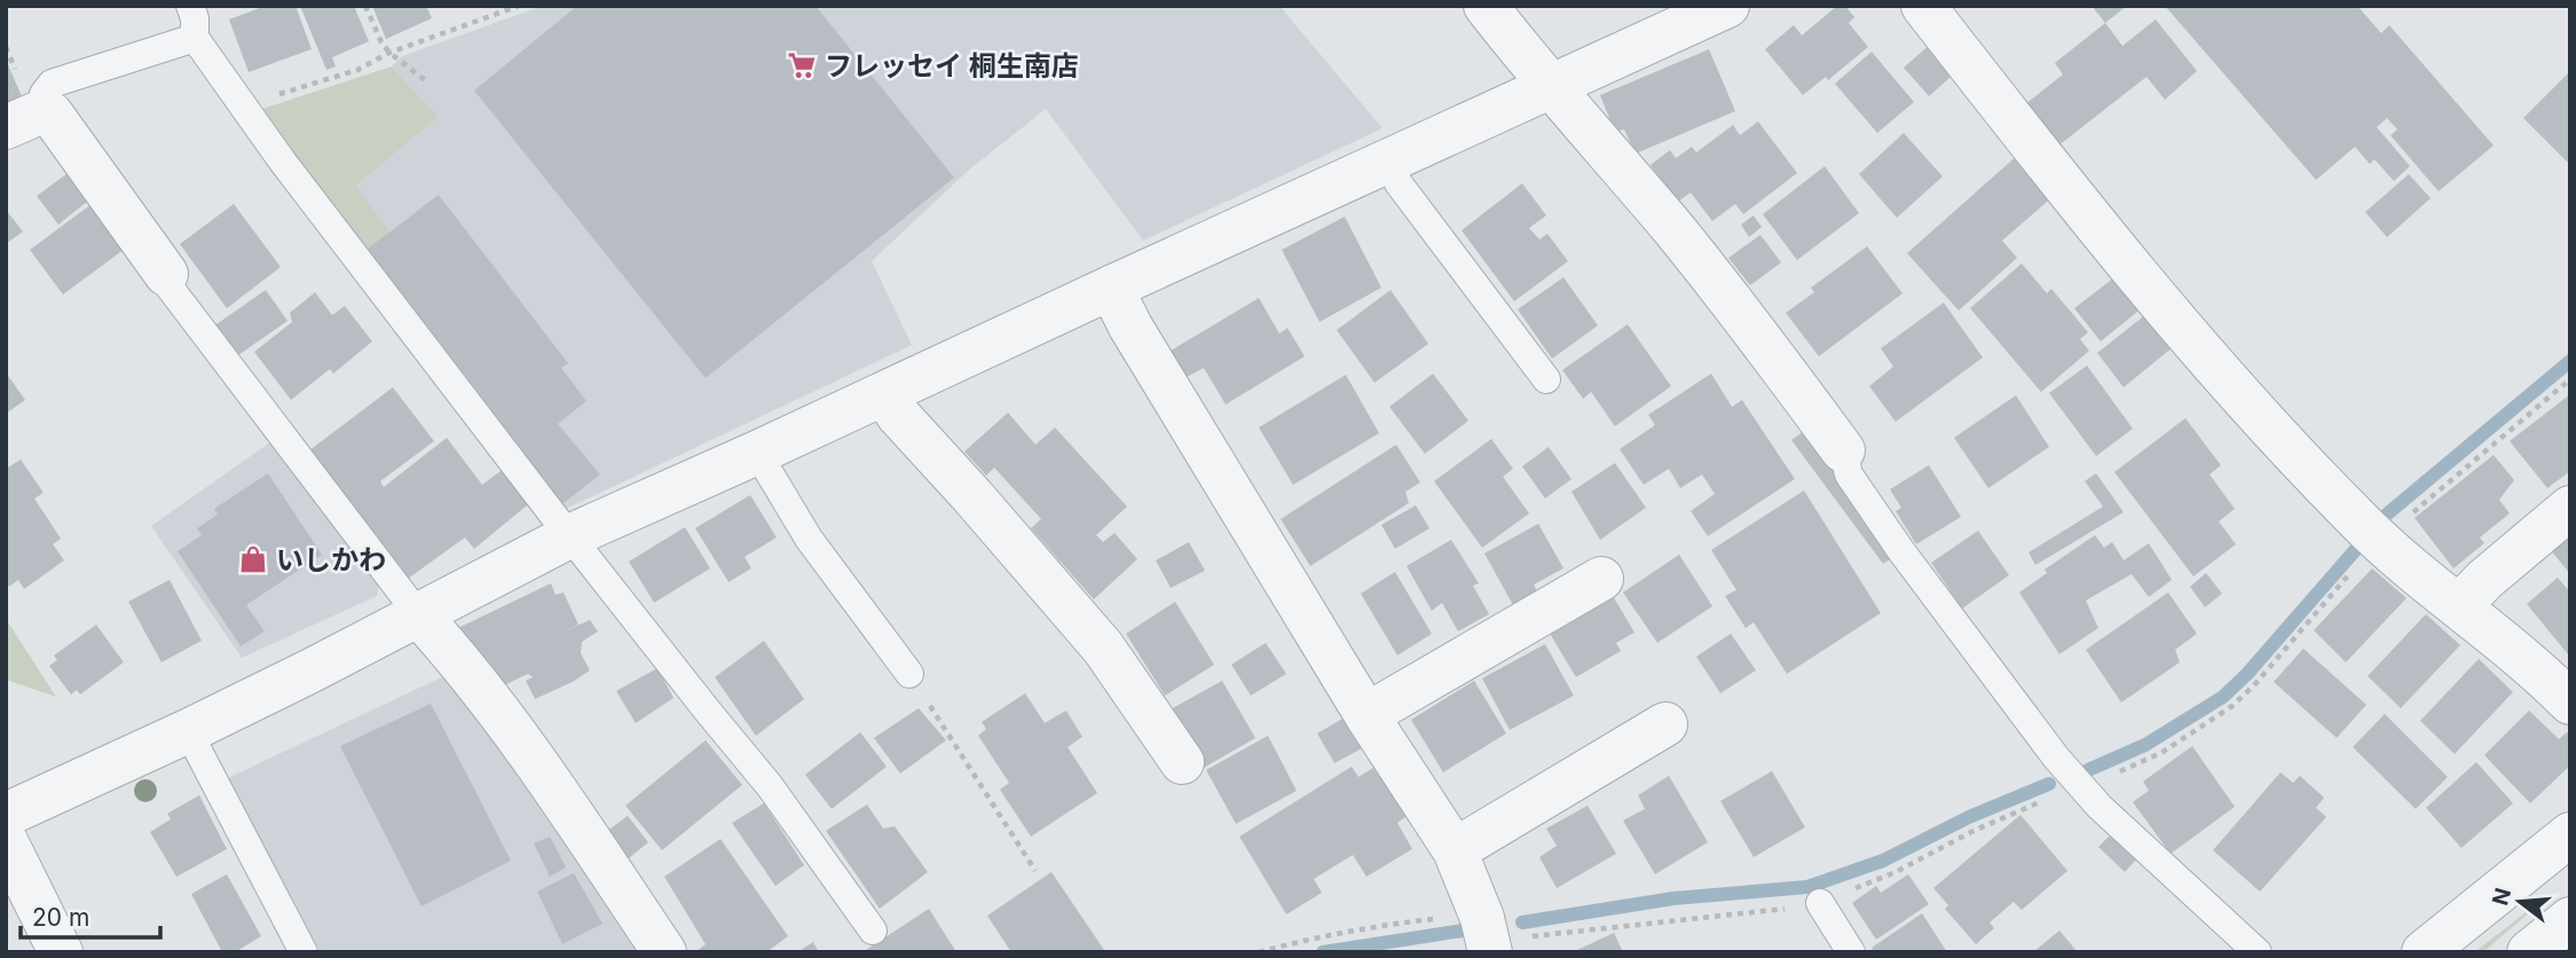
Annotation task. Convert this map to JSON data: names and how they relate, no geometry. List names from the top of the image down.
{
  "places": {
    "supermarket": ["フレッセイ 桐生南店"],
    "shop": ["いしかわ"]
  },
  "scale_bar": "20 m",
  "north": "left"
}
